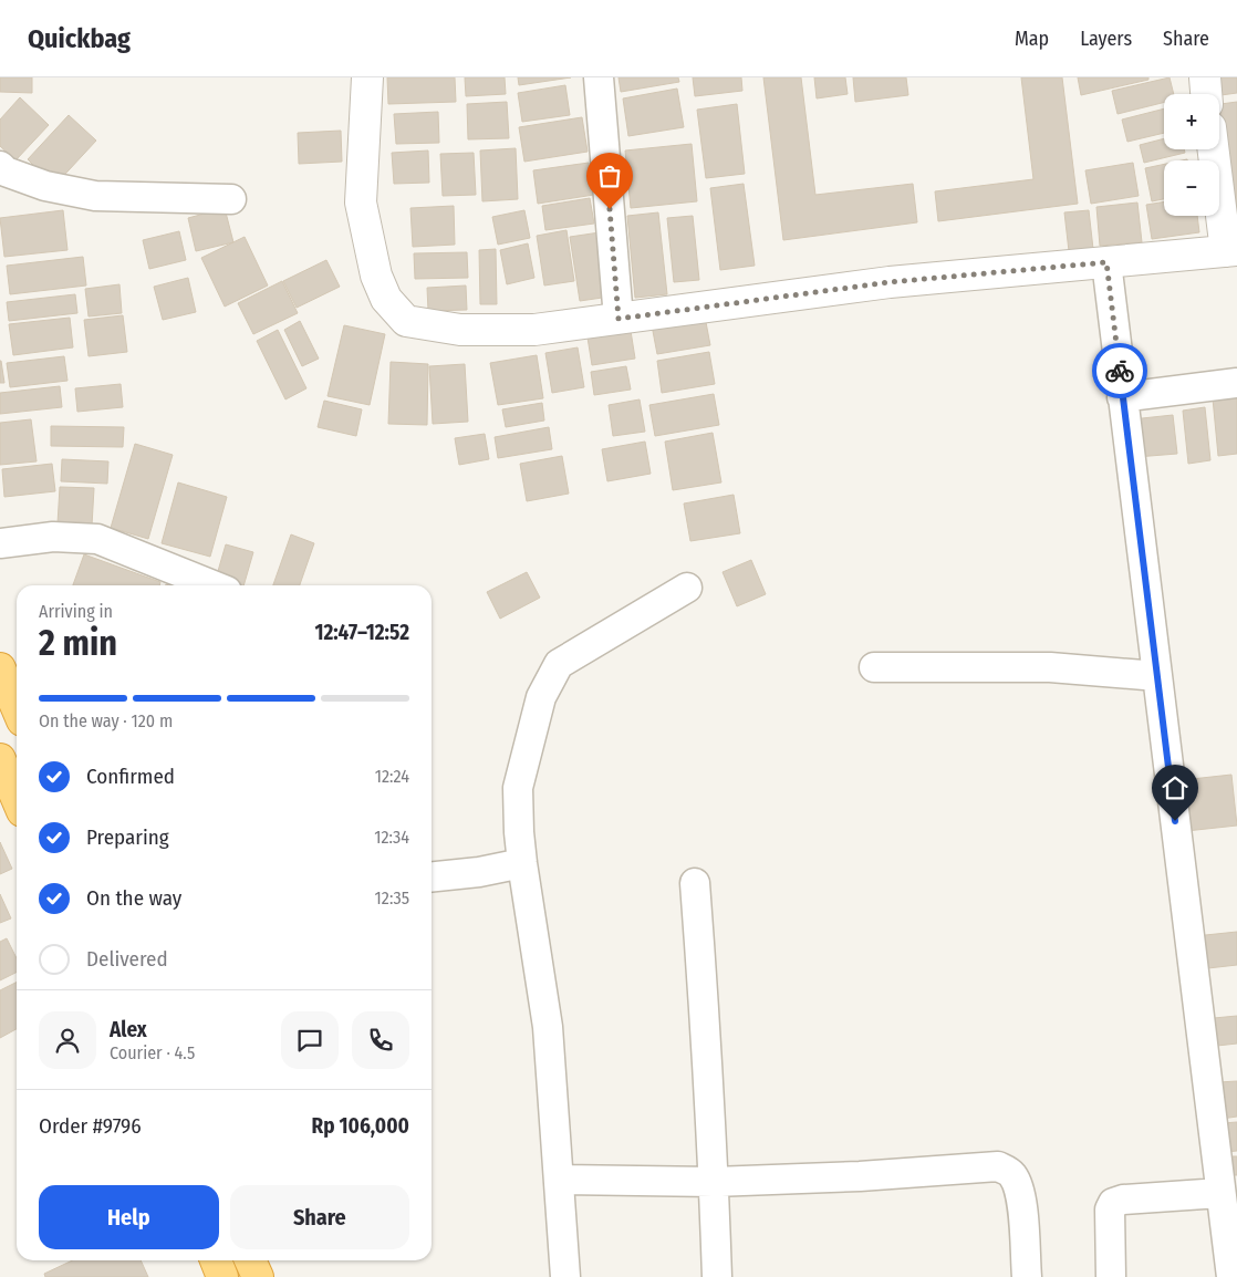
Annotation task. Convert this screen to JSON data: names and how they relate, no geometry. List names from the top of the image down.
{
  "page": {
    "header": "Quickbag",
    "nav": ["Map", "Layers", "Share"],
    "map_buttons": ["+", "−"],
    "heading": ["2 min", "Arriving in", "12:47–12:52"],
    "panel": [
      "Alex",
      "Courier · 4.5",
      "Order #9796",
      "Rp 106,000"
    ],
    "bar": "On the way · 120 m",
    "list": [
      ["Confirmed", "12:24"],
      ["Preparing", "12:34"],
      ["On the way", "12:35"],
      "Delivered"
    ],
    "buttons": ["Help", "Share"]
  }
}
